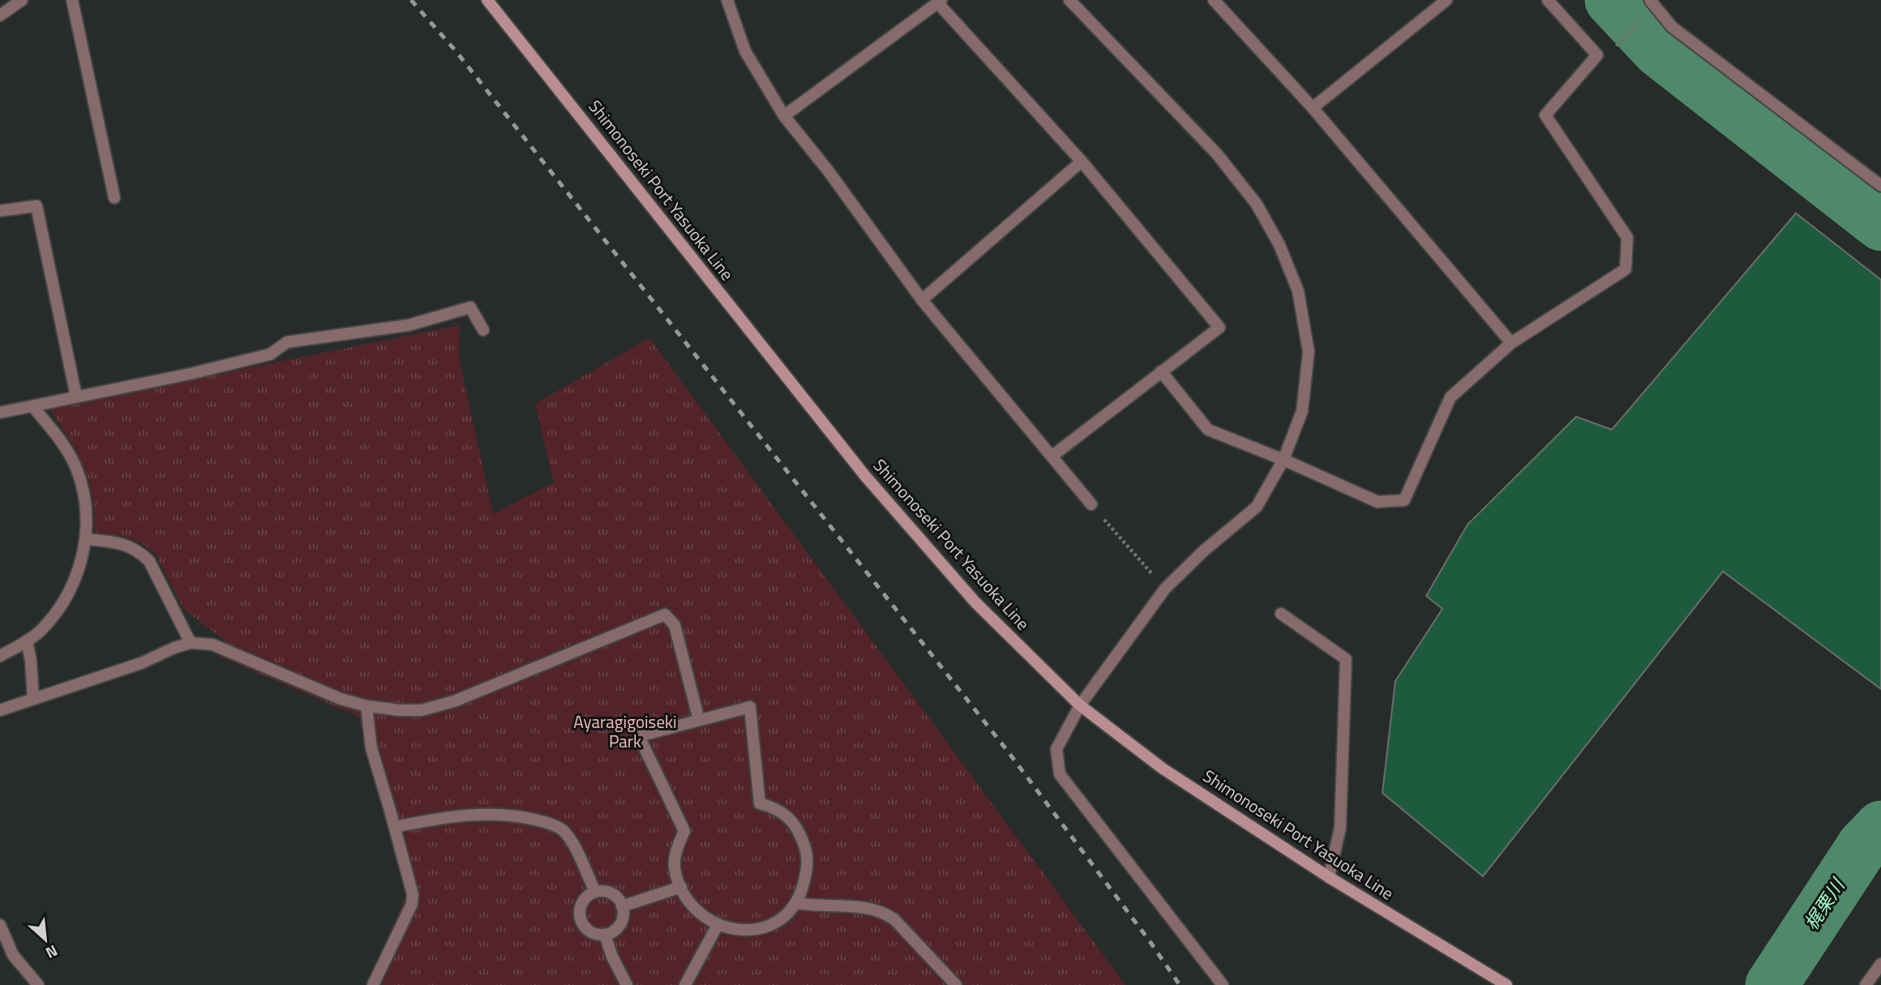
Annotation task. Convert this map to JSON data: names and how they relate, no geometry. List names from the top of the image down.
{
  "streets": {
    "main road": ["Shimonoseki Port Yasuoka Line"]
  },
  "water": ["梶栗川"],
  "parks": ["Ayaragigoiseki Park"],
  "north": "bottom right"
}
